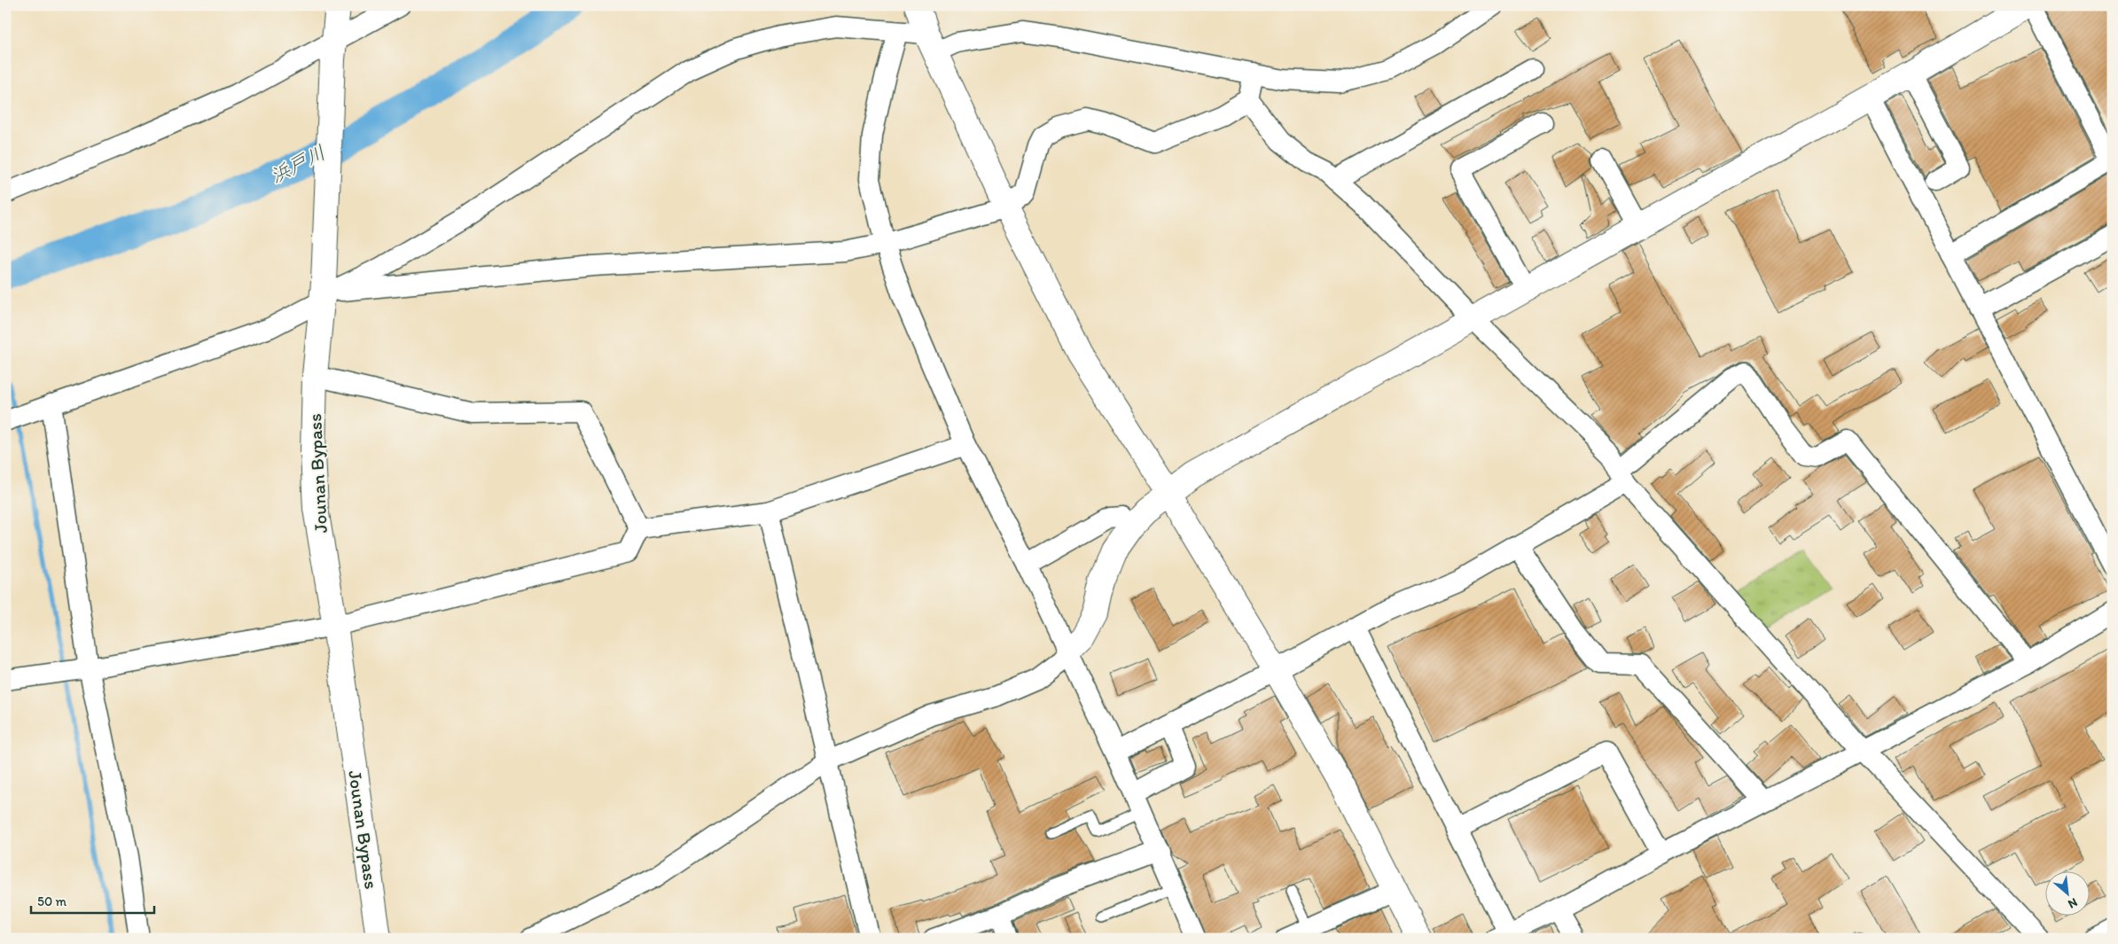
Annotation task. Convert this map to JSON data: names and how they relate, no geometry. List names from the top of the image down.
{
  "streets": {
    "main road": ["Jounan Bypass"]
  },
  "water": ["浜戸川"],
  "scale_bar": "50 m",
  "north": "bottom right"
}
